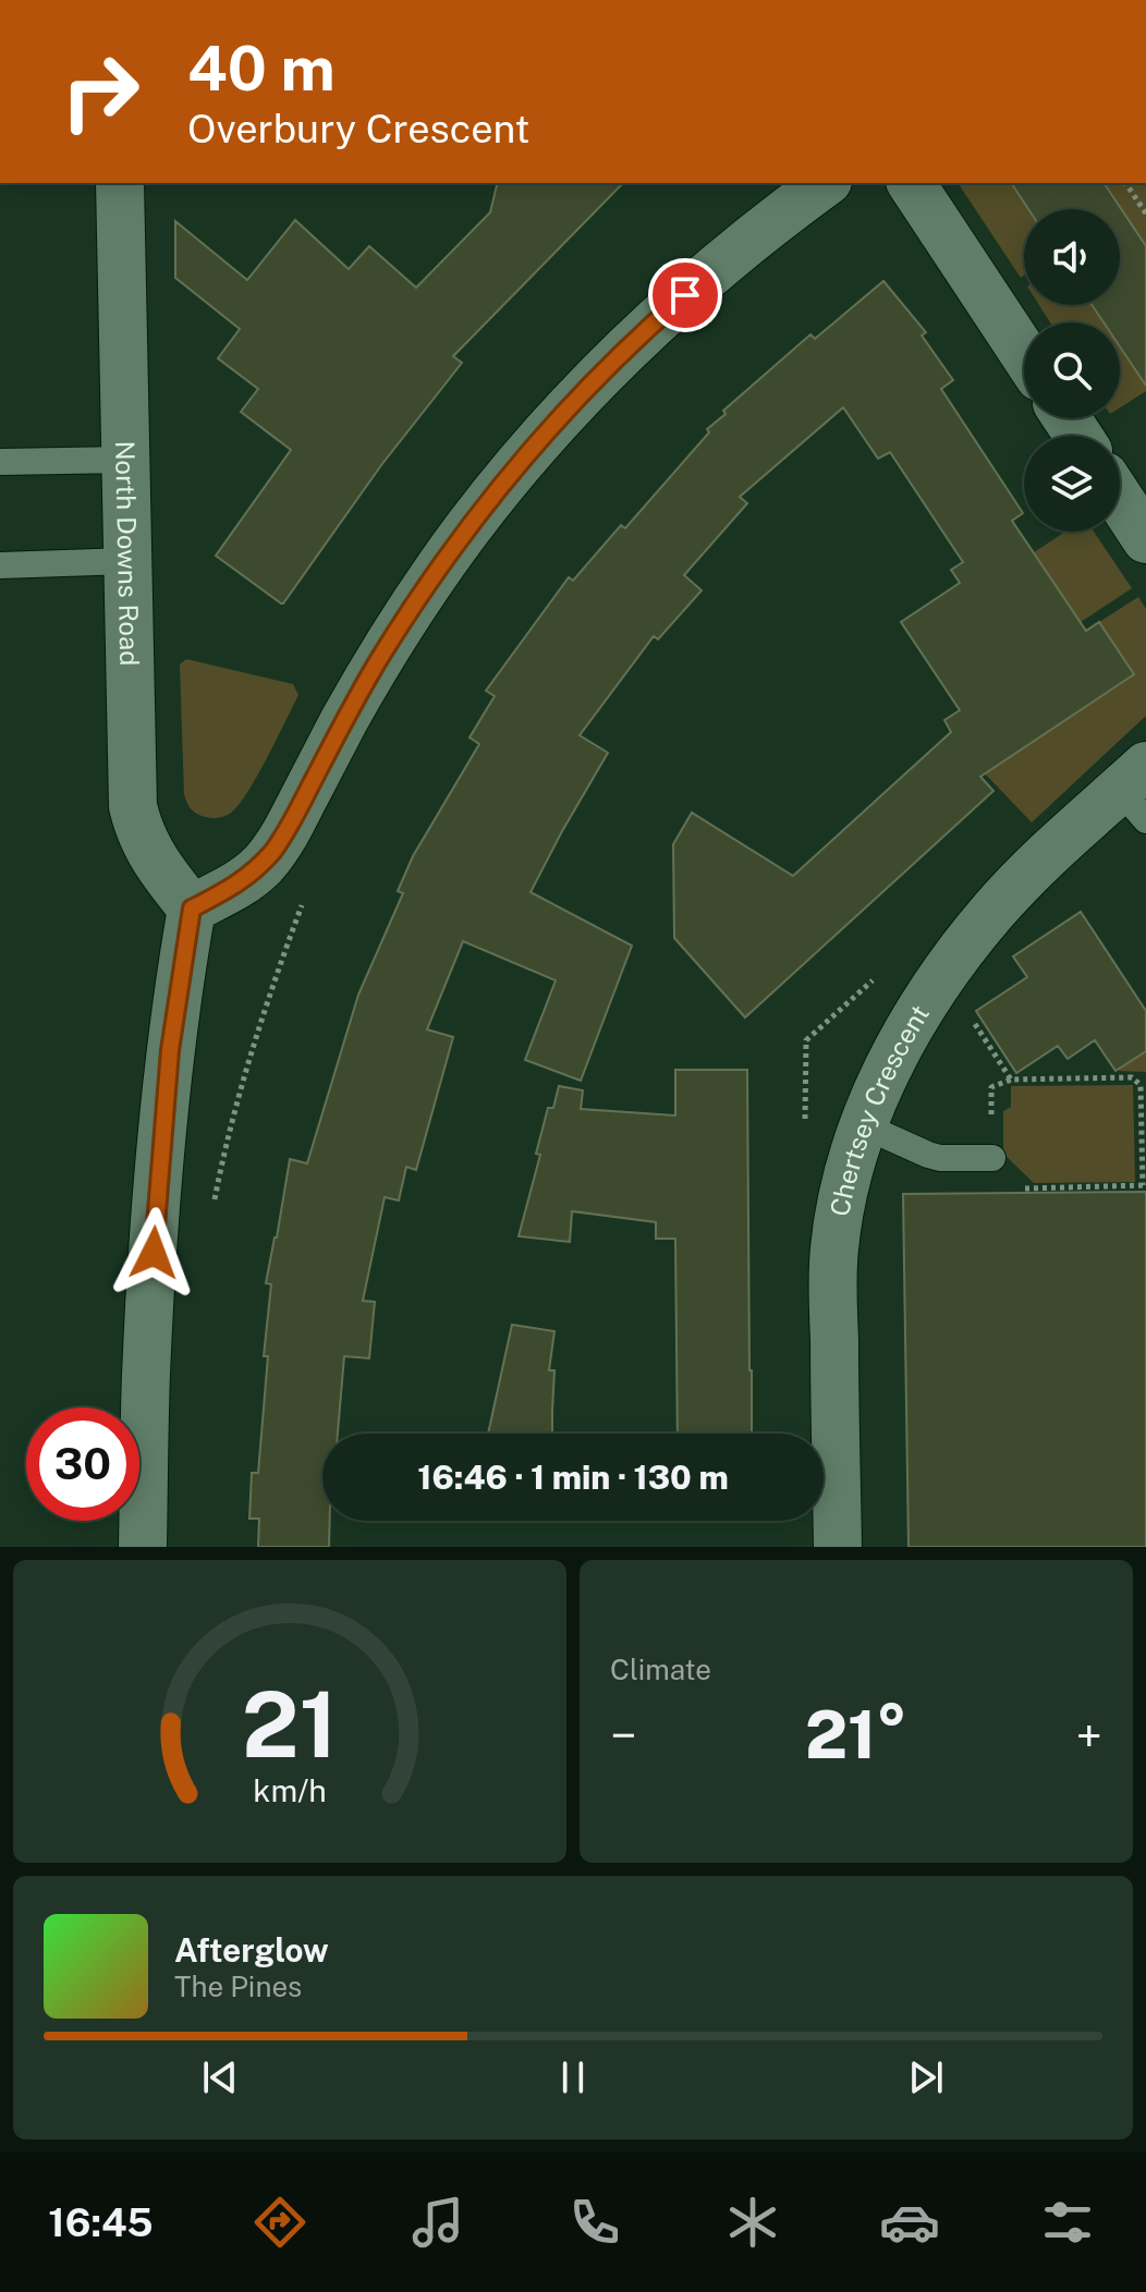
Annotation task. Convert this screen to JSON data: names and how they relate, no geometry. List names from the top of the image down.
{
  "streets": {
    "street": ["North Downs Road", "Chertsey Crescent"]
  },
  "page": {
    "turn": ["40 m", "Overbury Crescent"],
    "limit": "30",
    "trip": "16:46 · 1 min · 130 m",
    "tile": "Climate",
    "heat": ["−", "21°", "+"],
    "song": ["Afterglow", "The Pines"],
    "tabs": "16:45",
    "gauge": ["21", "km/h"]
  }
}
